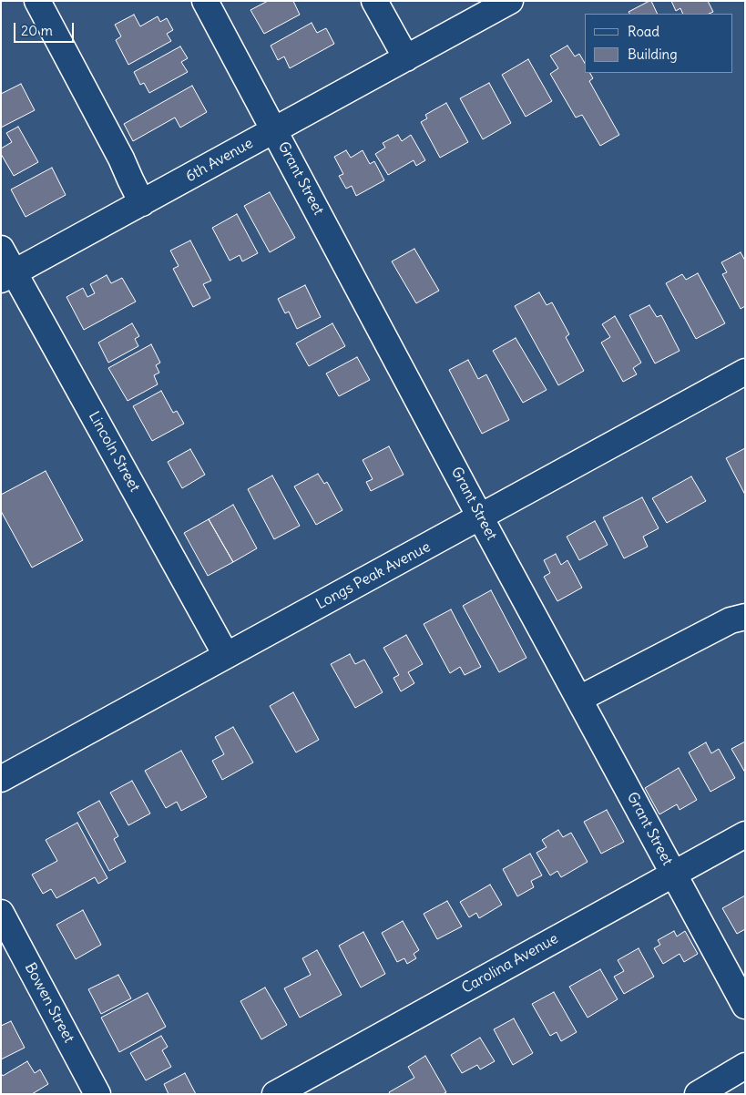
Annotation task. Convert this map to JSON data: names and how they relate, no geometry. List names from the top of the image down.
{
  "streets": {
    "street": [
      "6th Avenue",
      "Grant Street",
      "Lincoln Street",
      "Longs Peak Avenue",
      "Carolina Avenue",
      "Bowen Street"
    ]
  },
  "crossings": [
    ["6th Avenue", "Grant Street"],
    ["6th Avenue", "Lincoln Street"],
    ["Grant Street", "Longs Peak Avenue"],
    ["Grant Street", "Carolina Avenue"],
    ["Lincoln Street", "Longs Peak Avenue"]
  ],
  "legend": ["Road", "Building"],
  "scale_bar": "20 m"
}
